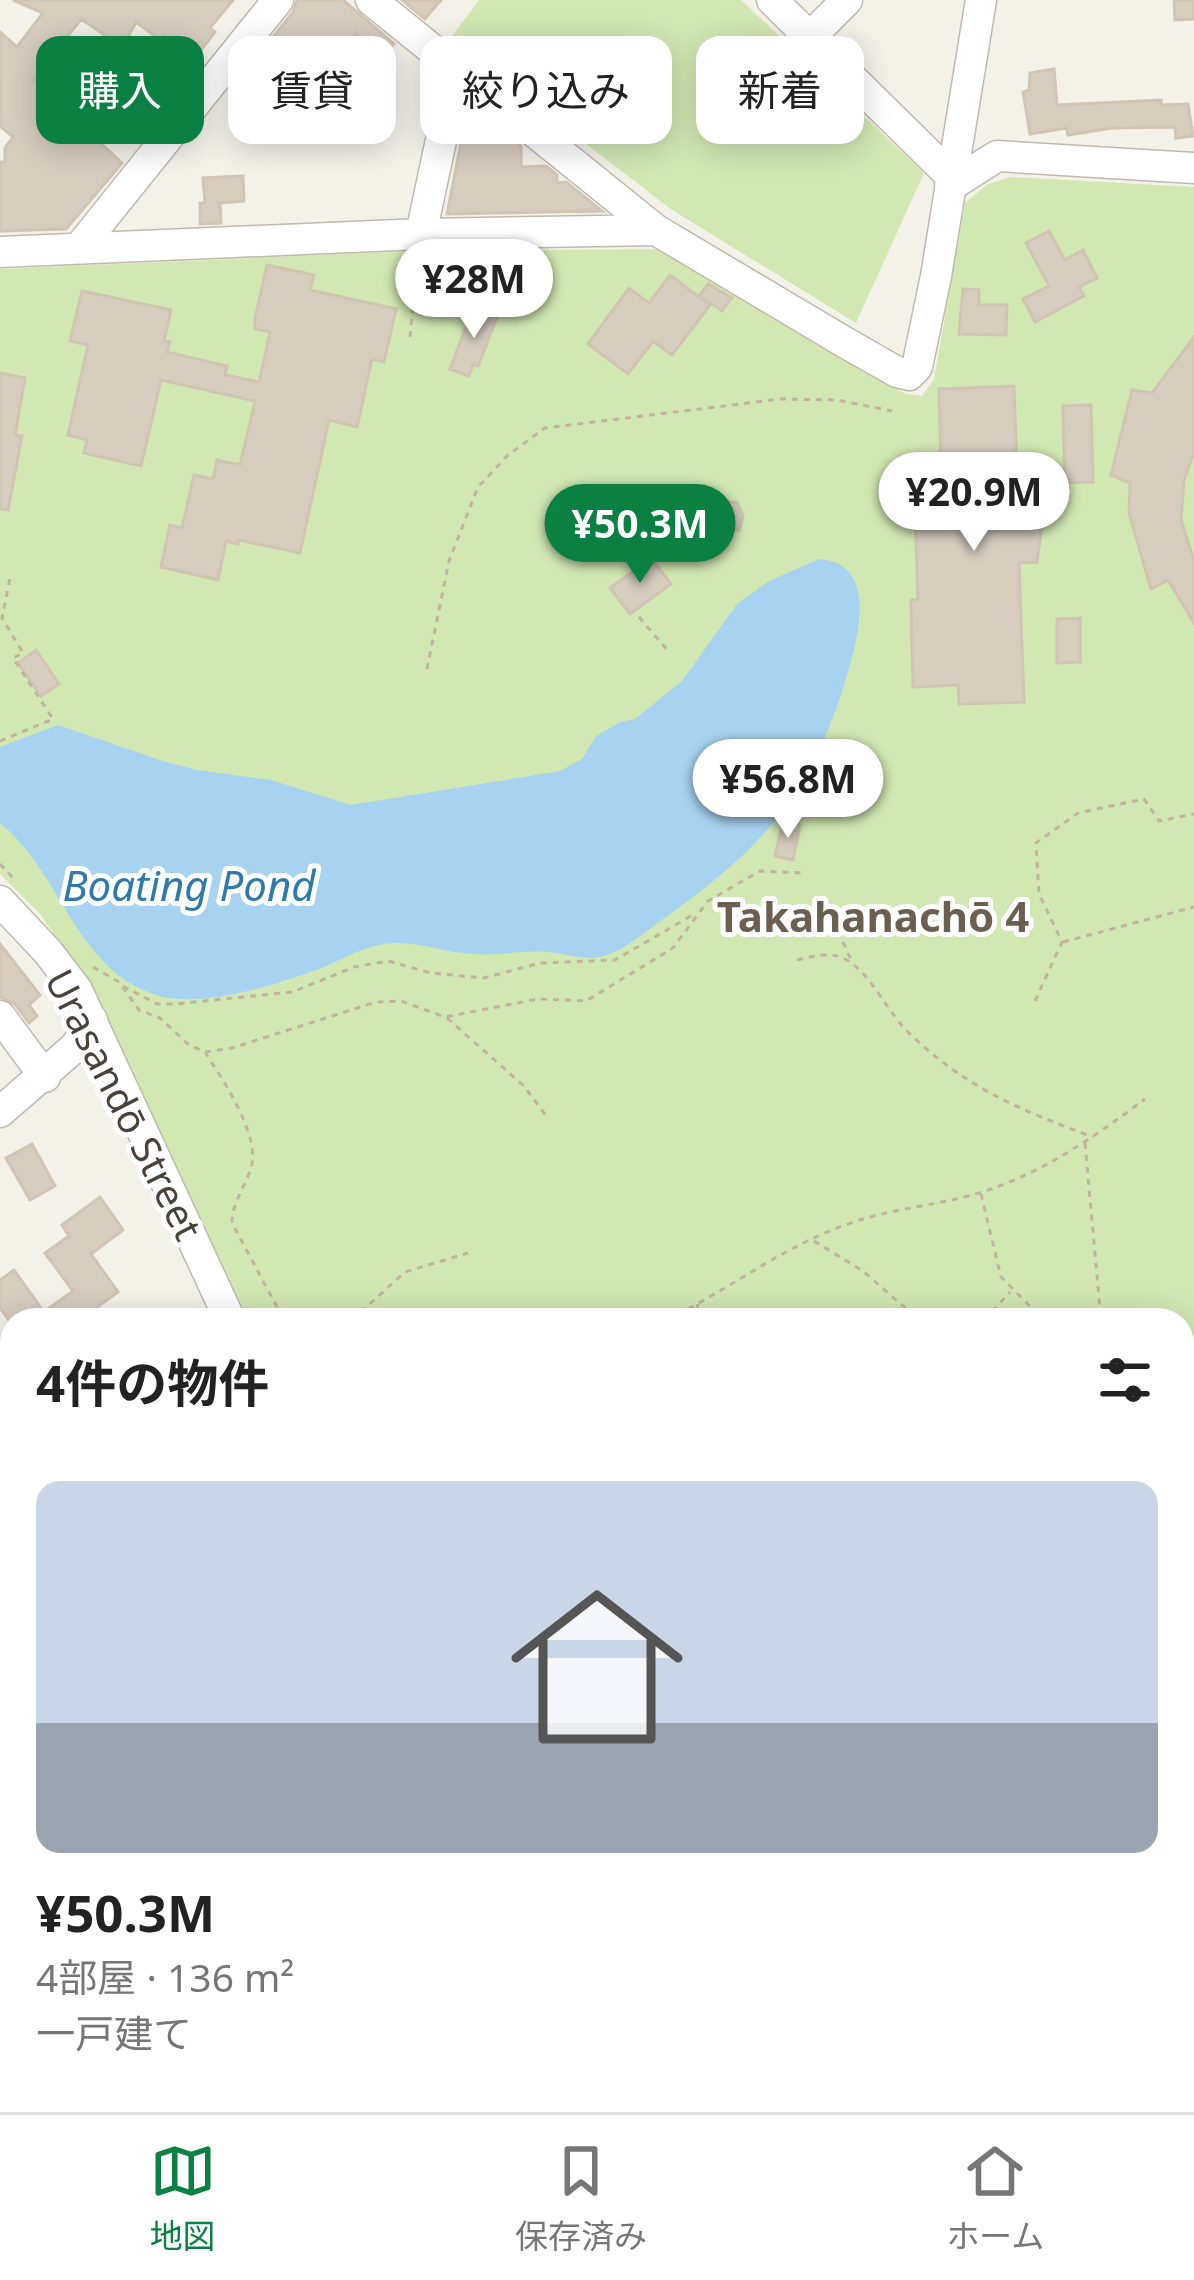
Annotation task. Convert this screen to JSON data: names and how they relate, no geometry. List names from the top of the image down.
{
  "streets": {
    "street": ["Urasandō Street"]
  },
  "districts": ["Takahanachō 4"],
  "water": ["Boating Pond"],
  "page": {
    "chip": [
      "購入",
      "賃貸",
      "絞り込み",
      "新着"
    ],
    "price": [
      "¥28M",
      "¥20.9M",
      "¥50.3M",
      "¥56.8M"
    ],
    "heading": "4件の物件",
    "list": [
      {
        "name": "¥50.3M",
        "note": "4部屋 · 136 m² · 一戸建て"
      }
    ],
    "tabs": ["地図", "保存済み", "ホーム"]
  }
}
